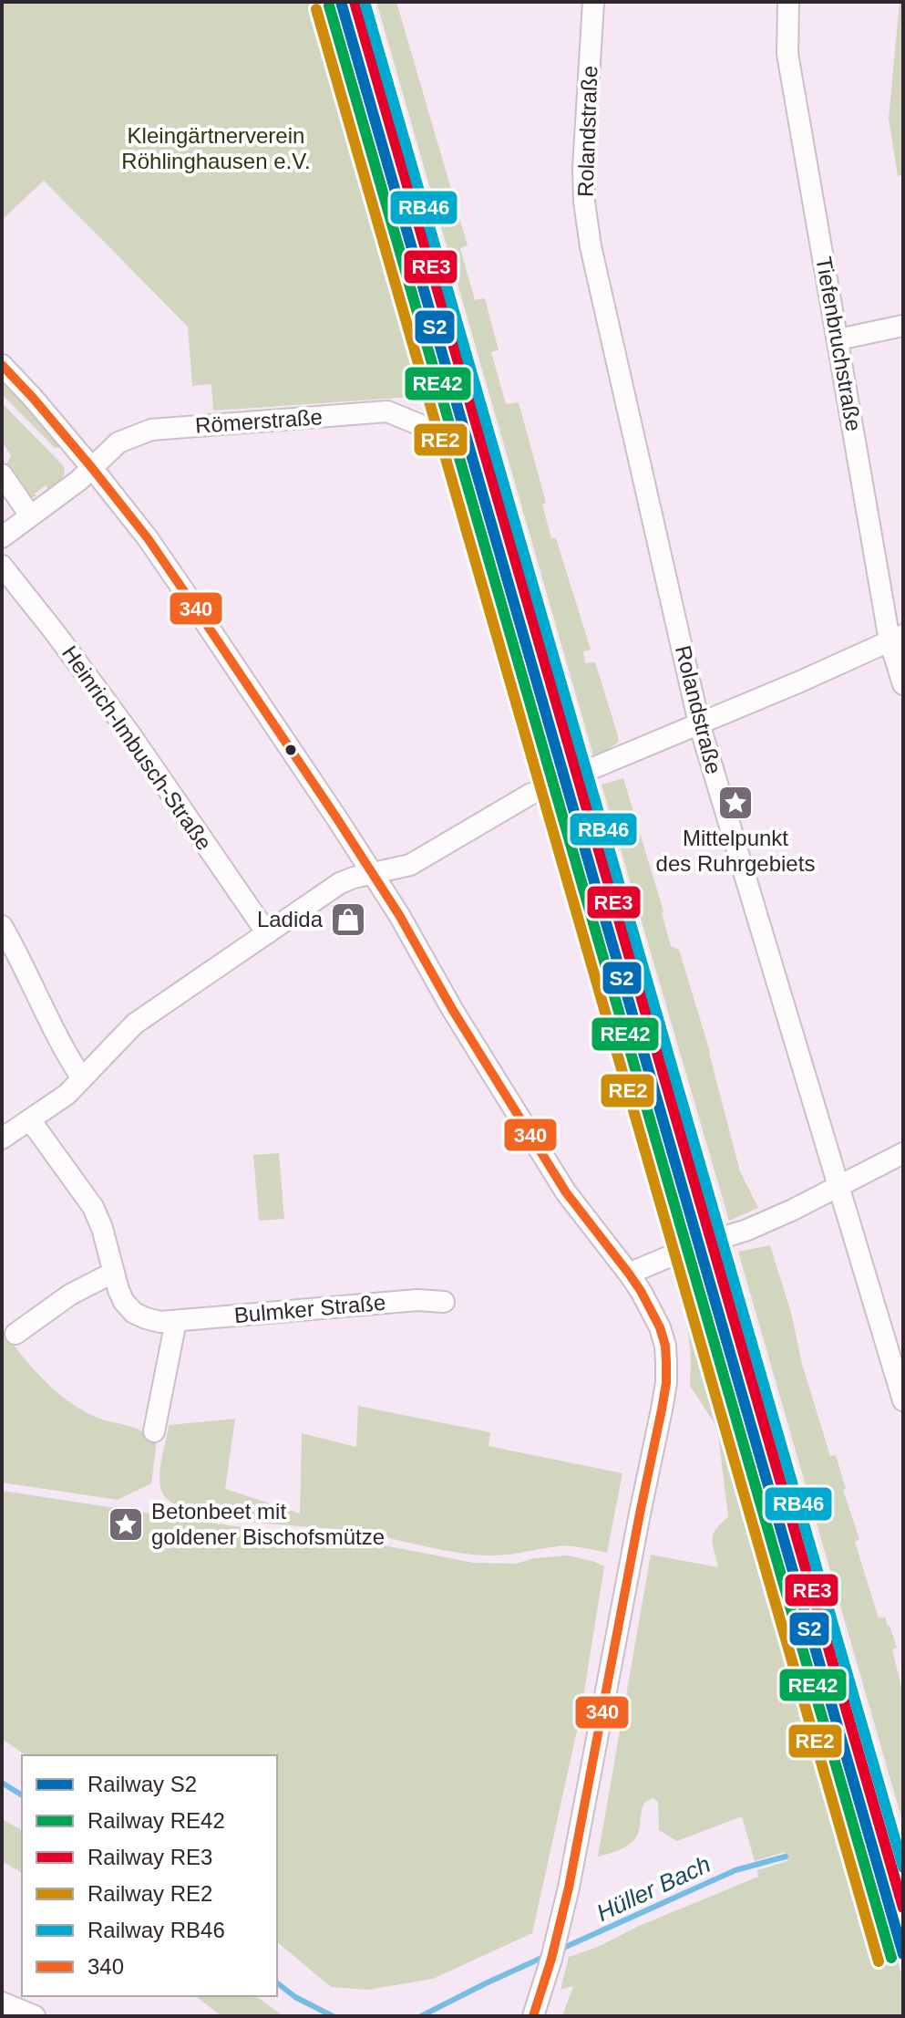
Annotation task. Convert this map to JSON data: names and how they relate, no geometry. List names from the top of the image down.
{
  "streets": {
    "street": [
      "Rolandstraße",
      "Tiefenbruchstraße",
      "Römerstraße",
      "Heinrich-Imbusch-Straße",
      "Bulmker Straße"
    ]
  },
  "water": ["Hüller Bach"],
  "parks": ["Kleingärtnerverein Röhlinghausen e.V."],
  "places": {
    "place": ["Mittelpunkt des Ruhrgebiets", "Betonbeet mit goldener Bischofsmütze"],
    "shop": ["Ladida"]
  },
  "lines": [
    "rail line S2",
    "rail line RE3",
    "rail line RB46",
    "rail line RE42",
    "rail line RE2",
    "transit line 340"
  ],
  "legend": [
    "Railway S2",
    "Railway RE42",
    "Railway RE3",
    "Railway RE2",
    "Railway RB46",
    "340"
  ]
}
